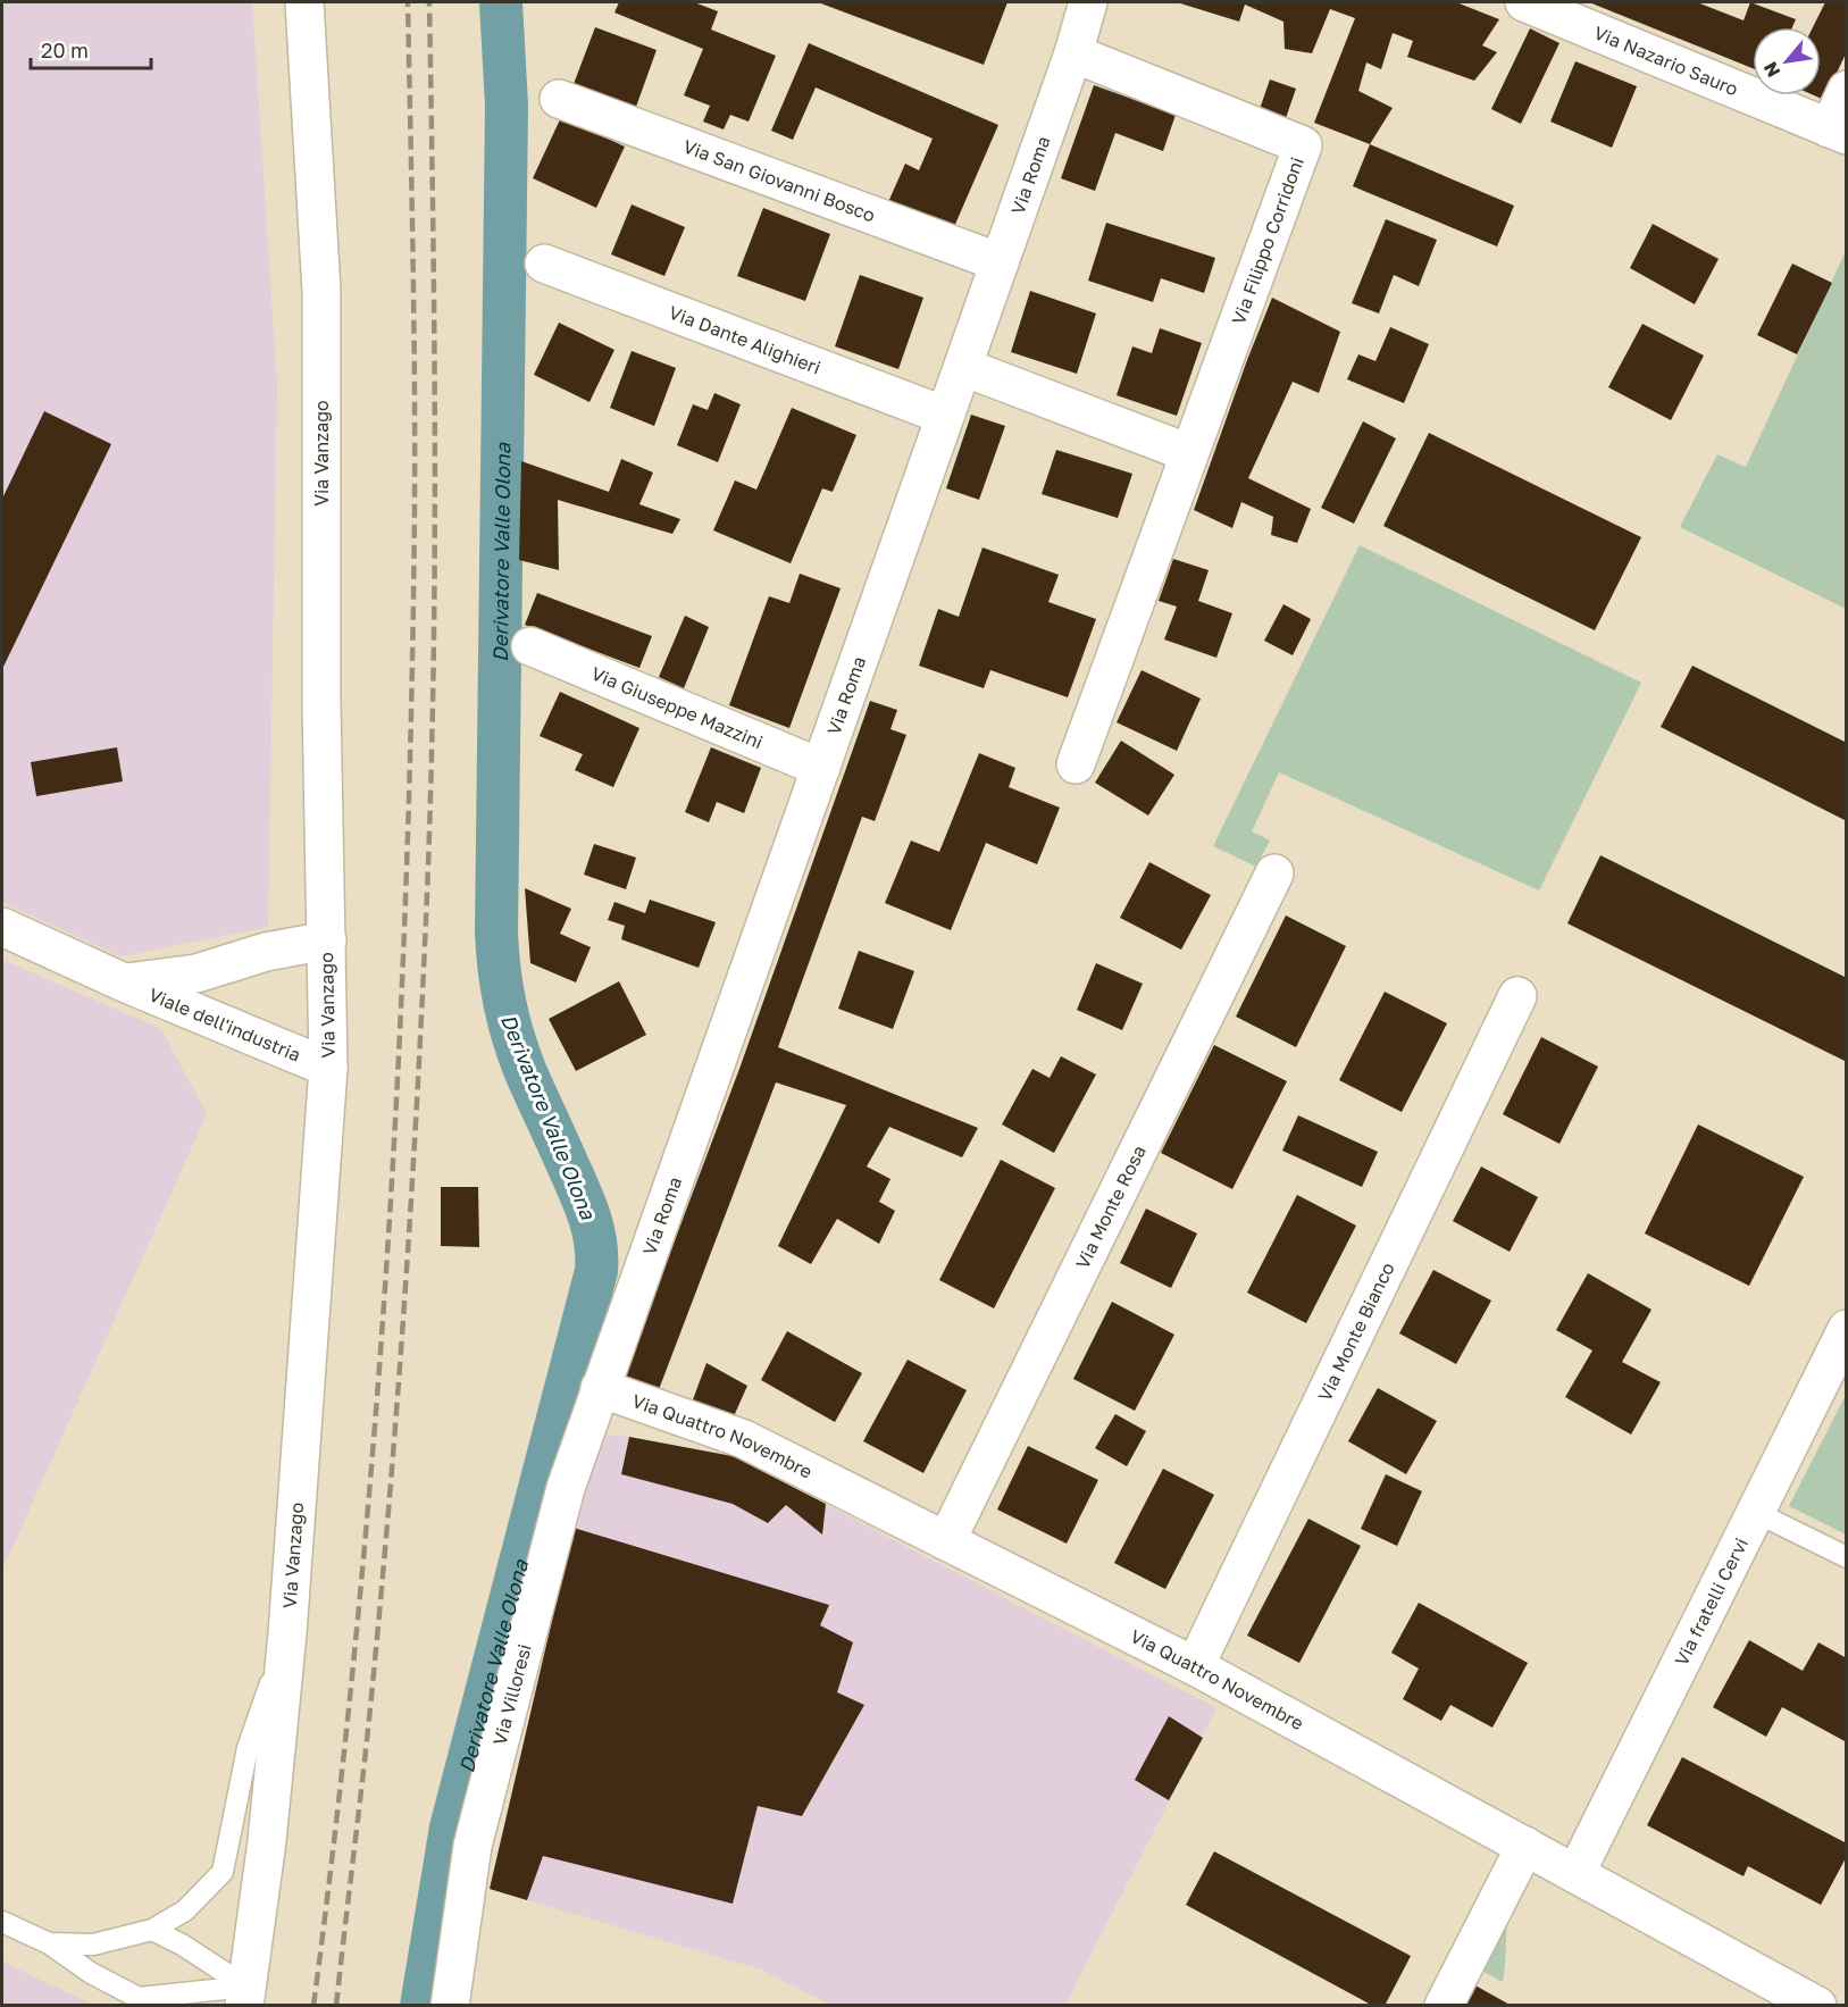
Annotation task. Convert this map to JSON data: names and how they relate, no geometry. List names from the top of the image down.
{
  "streets": {
    "street": [
      "Via Nazario Sauro",
      "Via Roma",
      "Via San Giovanni Bosco",
      "Via Filippo Corridoni",
      "Via Dante Alighieri",
      "Via Vanzago",
      "Via Giuseppe Mazzini",
      "Viale dell'industria",
      "Via Monte Rosa",
      "Via Monte Bianco",
      "Via Quattro Novembre",
      "Via fratelli Cervi",
      "Via Villoresi"
    ]
  },
  "crossings": [
    ["Via Roma", "Via San Giovanni Bosco"],
    ["Via Roma", "Via Filippo Corridoni"],
    ["Via Roma", "Via Dante Alighieri"],
    ["Via Roma", "Via Giuseppe Mazzini"],
    ["Via Roma", "Via Quattro Novembre"],
    ["Via Roma", "Via Villoresi"],
    ["Via Vanzago", "Viale dell'industria"],
    ["Via Monte Rosa", "Via Quattro Novembre"],
    ["Via Monte Bianco", "Via Quattro Novembre"],
    ["Via Quattro Novembre", "Via fratelli Cervi"],
    ["Via Quattro Novembre", "Via Villoresi"]
  ],
  "water": ["Derivatore Valle Olona"],
  "scale_bar": "20 m",
  "north": "bottom left"
}
